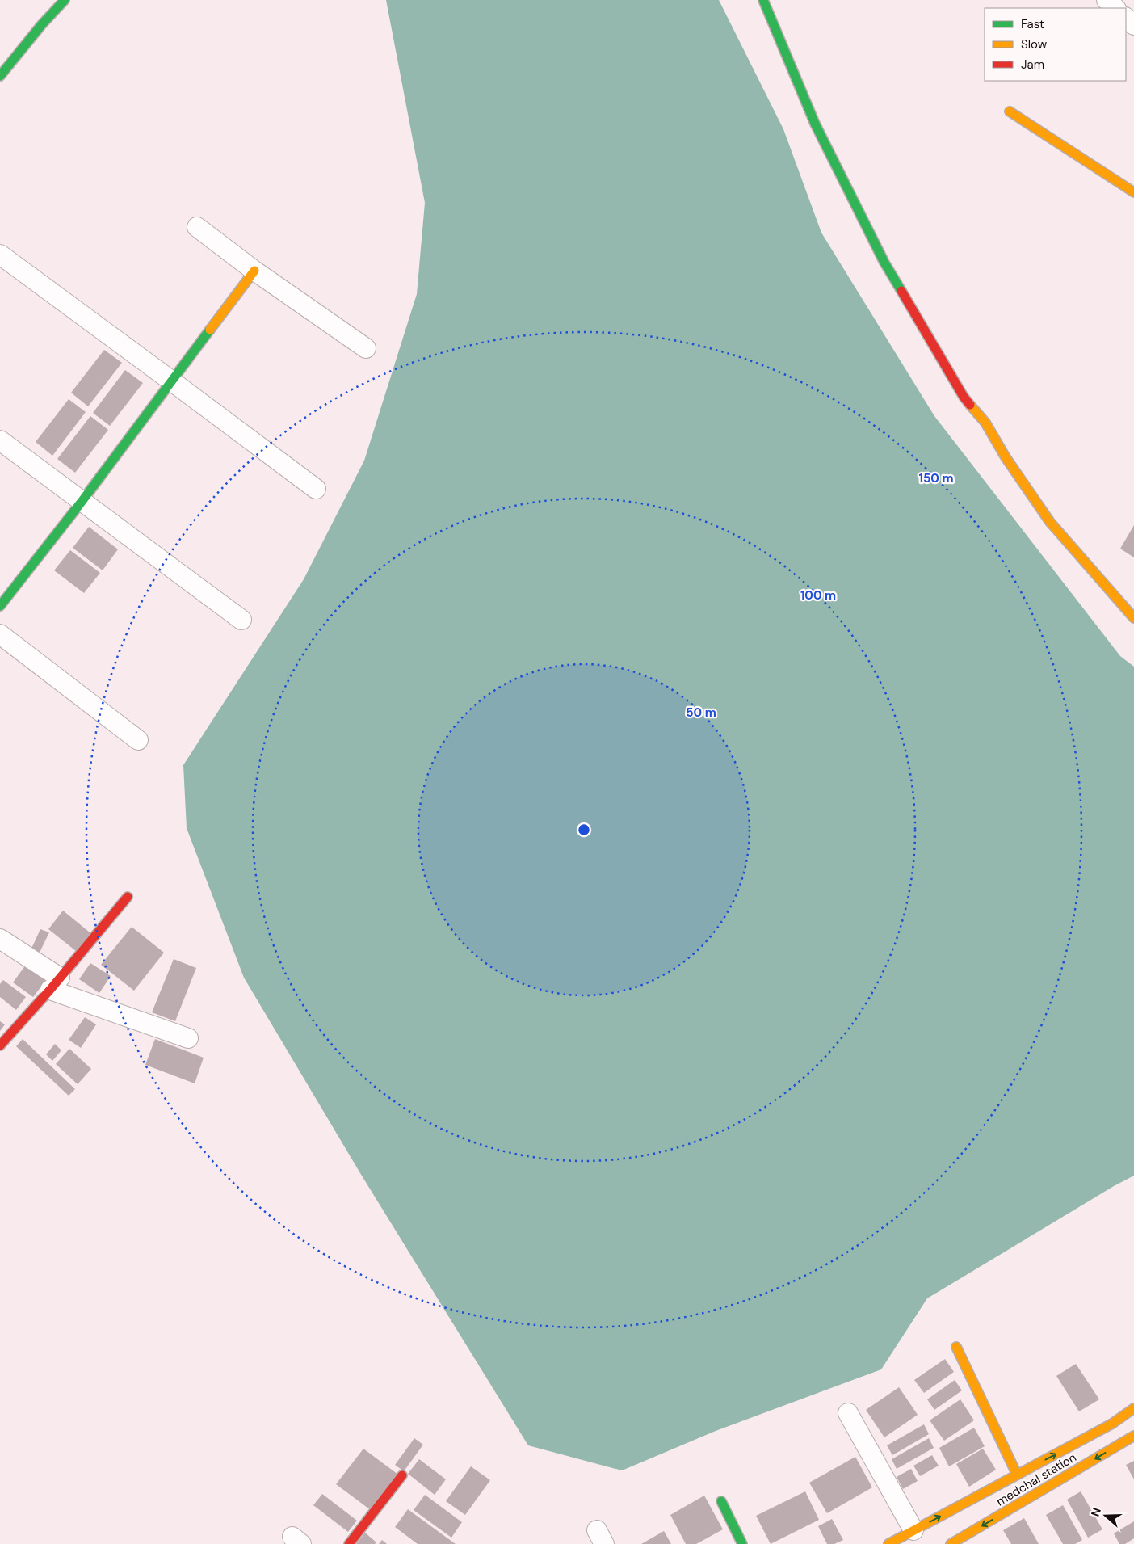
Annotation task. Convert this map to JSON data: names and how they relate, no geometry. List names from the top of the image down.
{
  "streets": {
    "street": ["medchal station"]
  },
  "legend": ["Fast", "Slow", "Jam"],
  "north": "left",
  "rings": ["150 m", "100 m", "50 m"]
}
